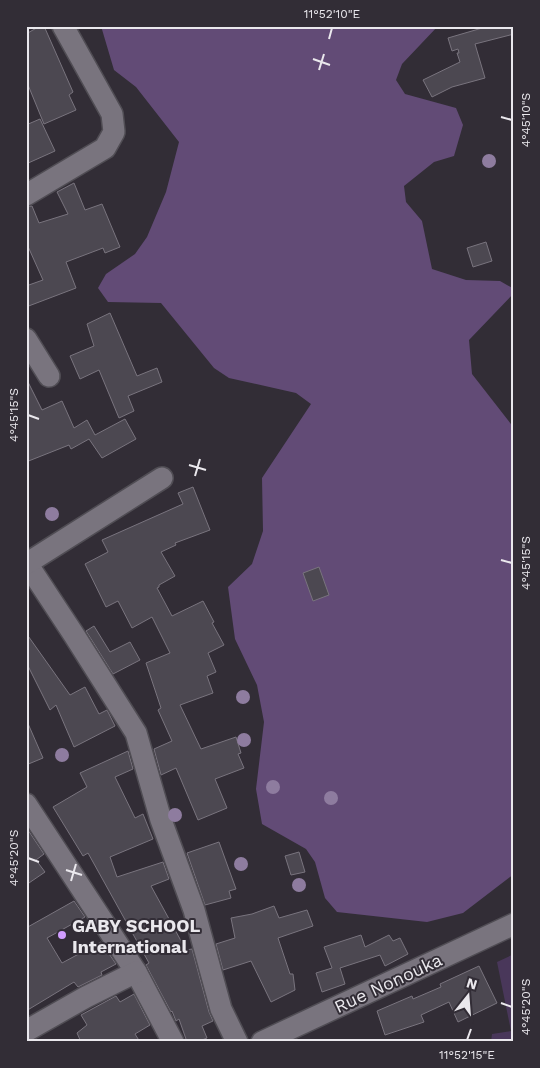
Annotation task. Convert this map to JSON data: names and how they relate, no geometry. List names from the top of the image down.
{
  "streets": {
    "street": ["Rue Nonouka"]
  },
  "places": ["GABY SCHOOL International"],
  "north": "top",
  "coordinates": [
    "11°52'10\"E",
    "4°45'10\"S",
    "4°45'15\"S",
    "4°45'20\"S",
    "11°52'15\"E"
  ]
}
